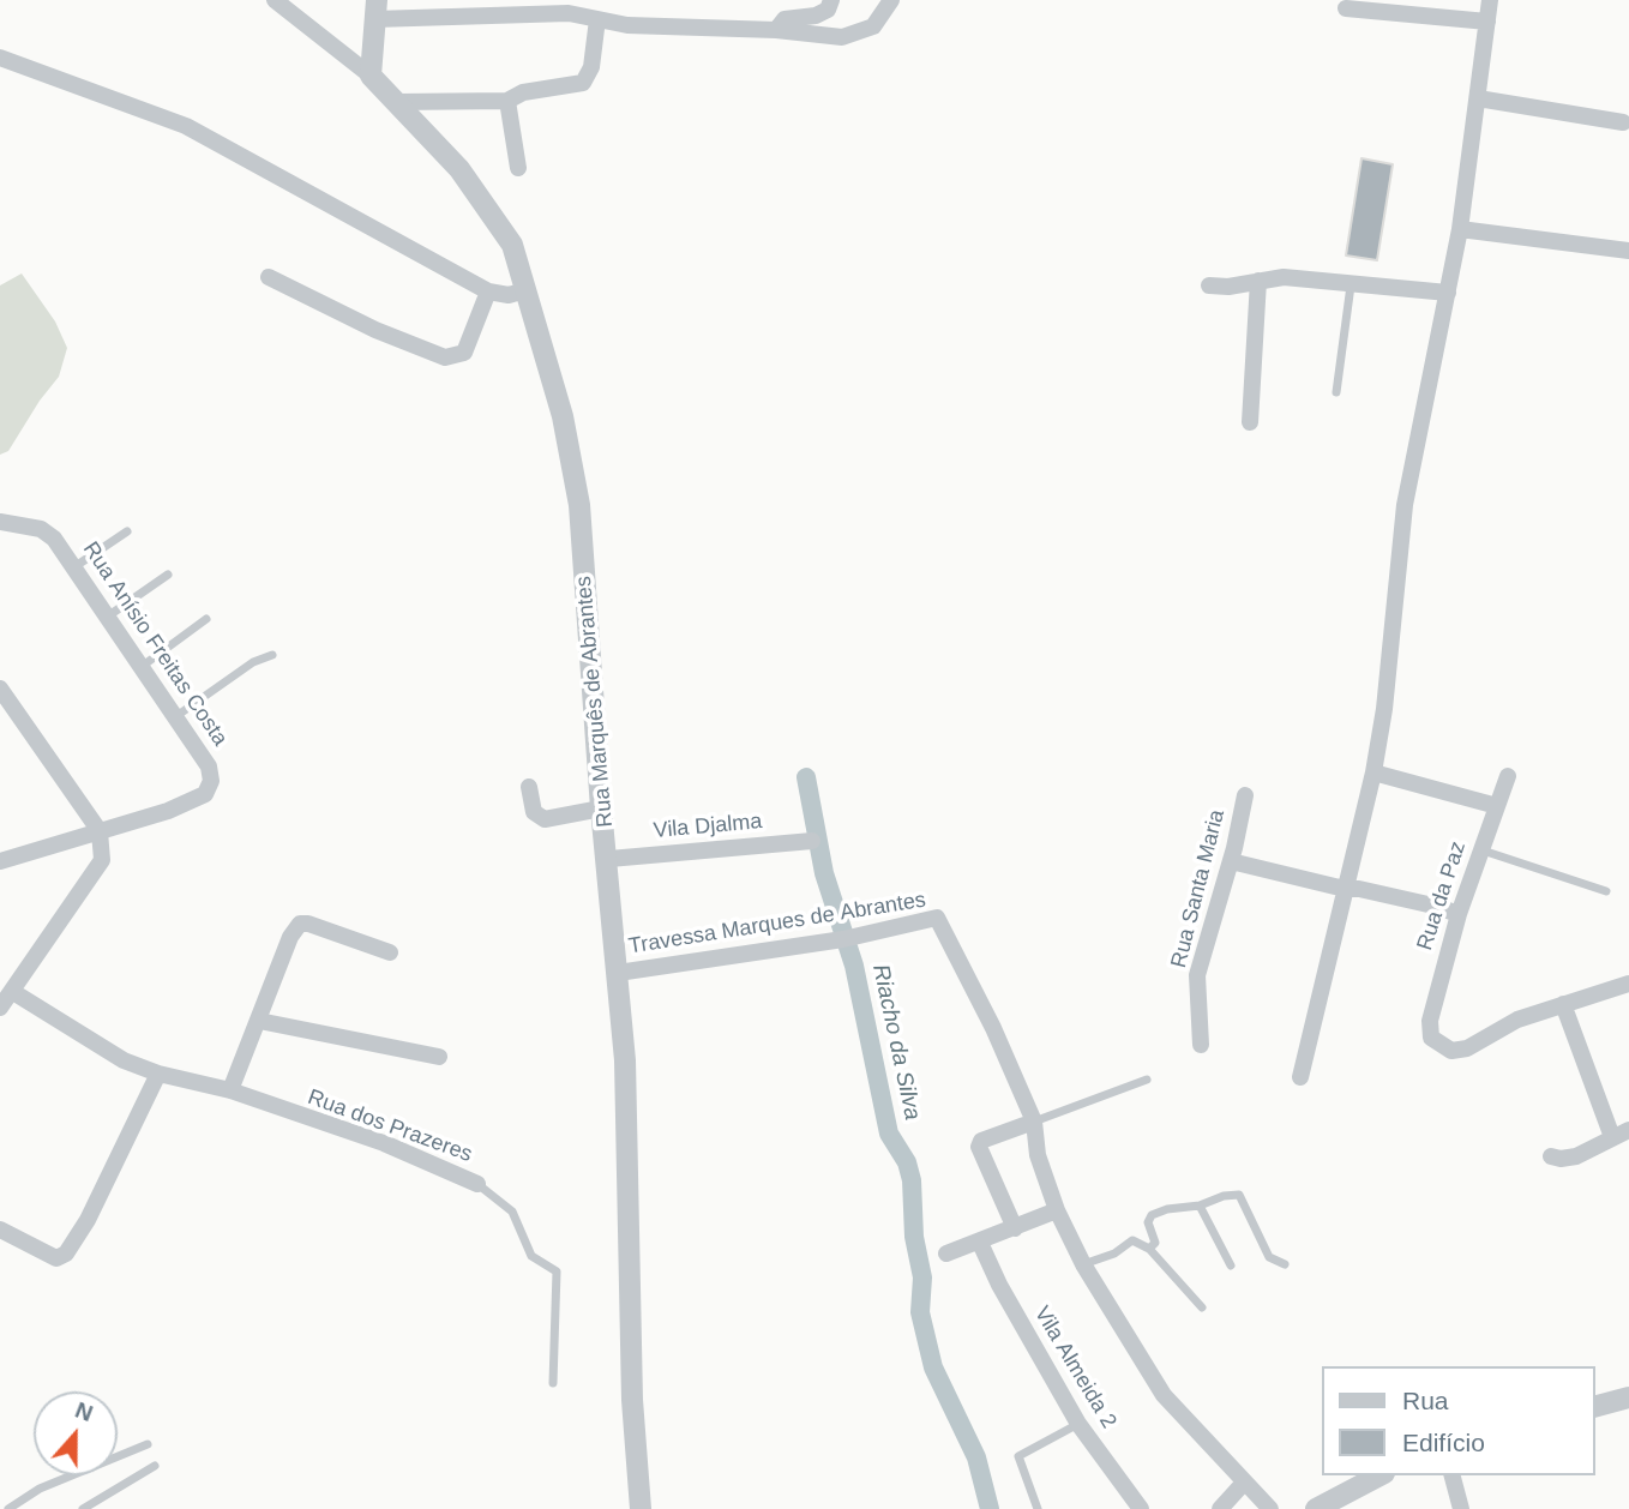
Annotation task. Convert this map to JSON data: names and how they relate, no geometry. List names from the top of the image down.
{
  "streets": {
    "street": [
      "Rua Anísio Freitas Costa",
      "Rua Marquês de Abrantes",
      "Vila Djalma",
      "Rua Santa Maria",
      "Rua da Paz",
      "Travessa Marques de Abrantes",
      "Rua dos Prazeres",
      "Vila Almeida 2"
    ]
  },
  "crossings": [
    ["Rua Marquês de Abrantes", "Vila Djalma"],
    ["Rua Marquês de Abrantes", "Travessa Marques de Abrantes"]
  ],
  "water": ["Riacho da Silva"],
  "legend": ["Rua", "Edifício"],
  "north": "top"
}
